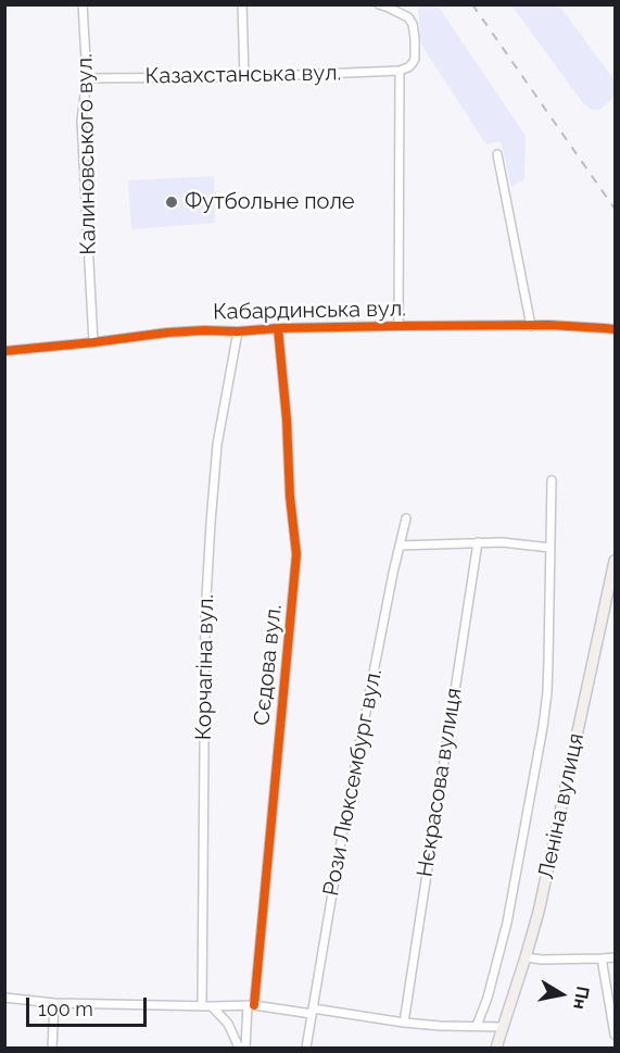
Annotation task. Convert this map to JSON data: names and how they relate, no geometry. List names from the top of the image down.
{
  "streets": {
    "main road": ["Леніна вулиця"],
    "street": [
      "Казахстанська вул.",
      "Калиновського вул.",
      "Кабардинська вул.",
      "Сєдова вул.",
      "Корчагіна вул.",
      "Рози Люксембург вул.",
      "Нєкрасова вулиця"
    ]
  },
  "crossings": [
    ["Казахстанська вул.", "Калиновського вул."],
    ["Калиновського вул.", "Кабардинська вул."],
    ["Кабардинська вул.", "Сєдова вул."],
    ["Кабардинська вул.", "Корчагіна вул."]
  ],
  "places": ["Футбольне поле"],
  "scale_bar": "100 m",
  "north": "right"
}
